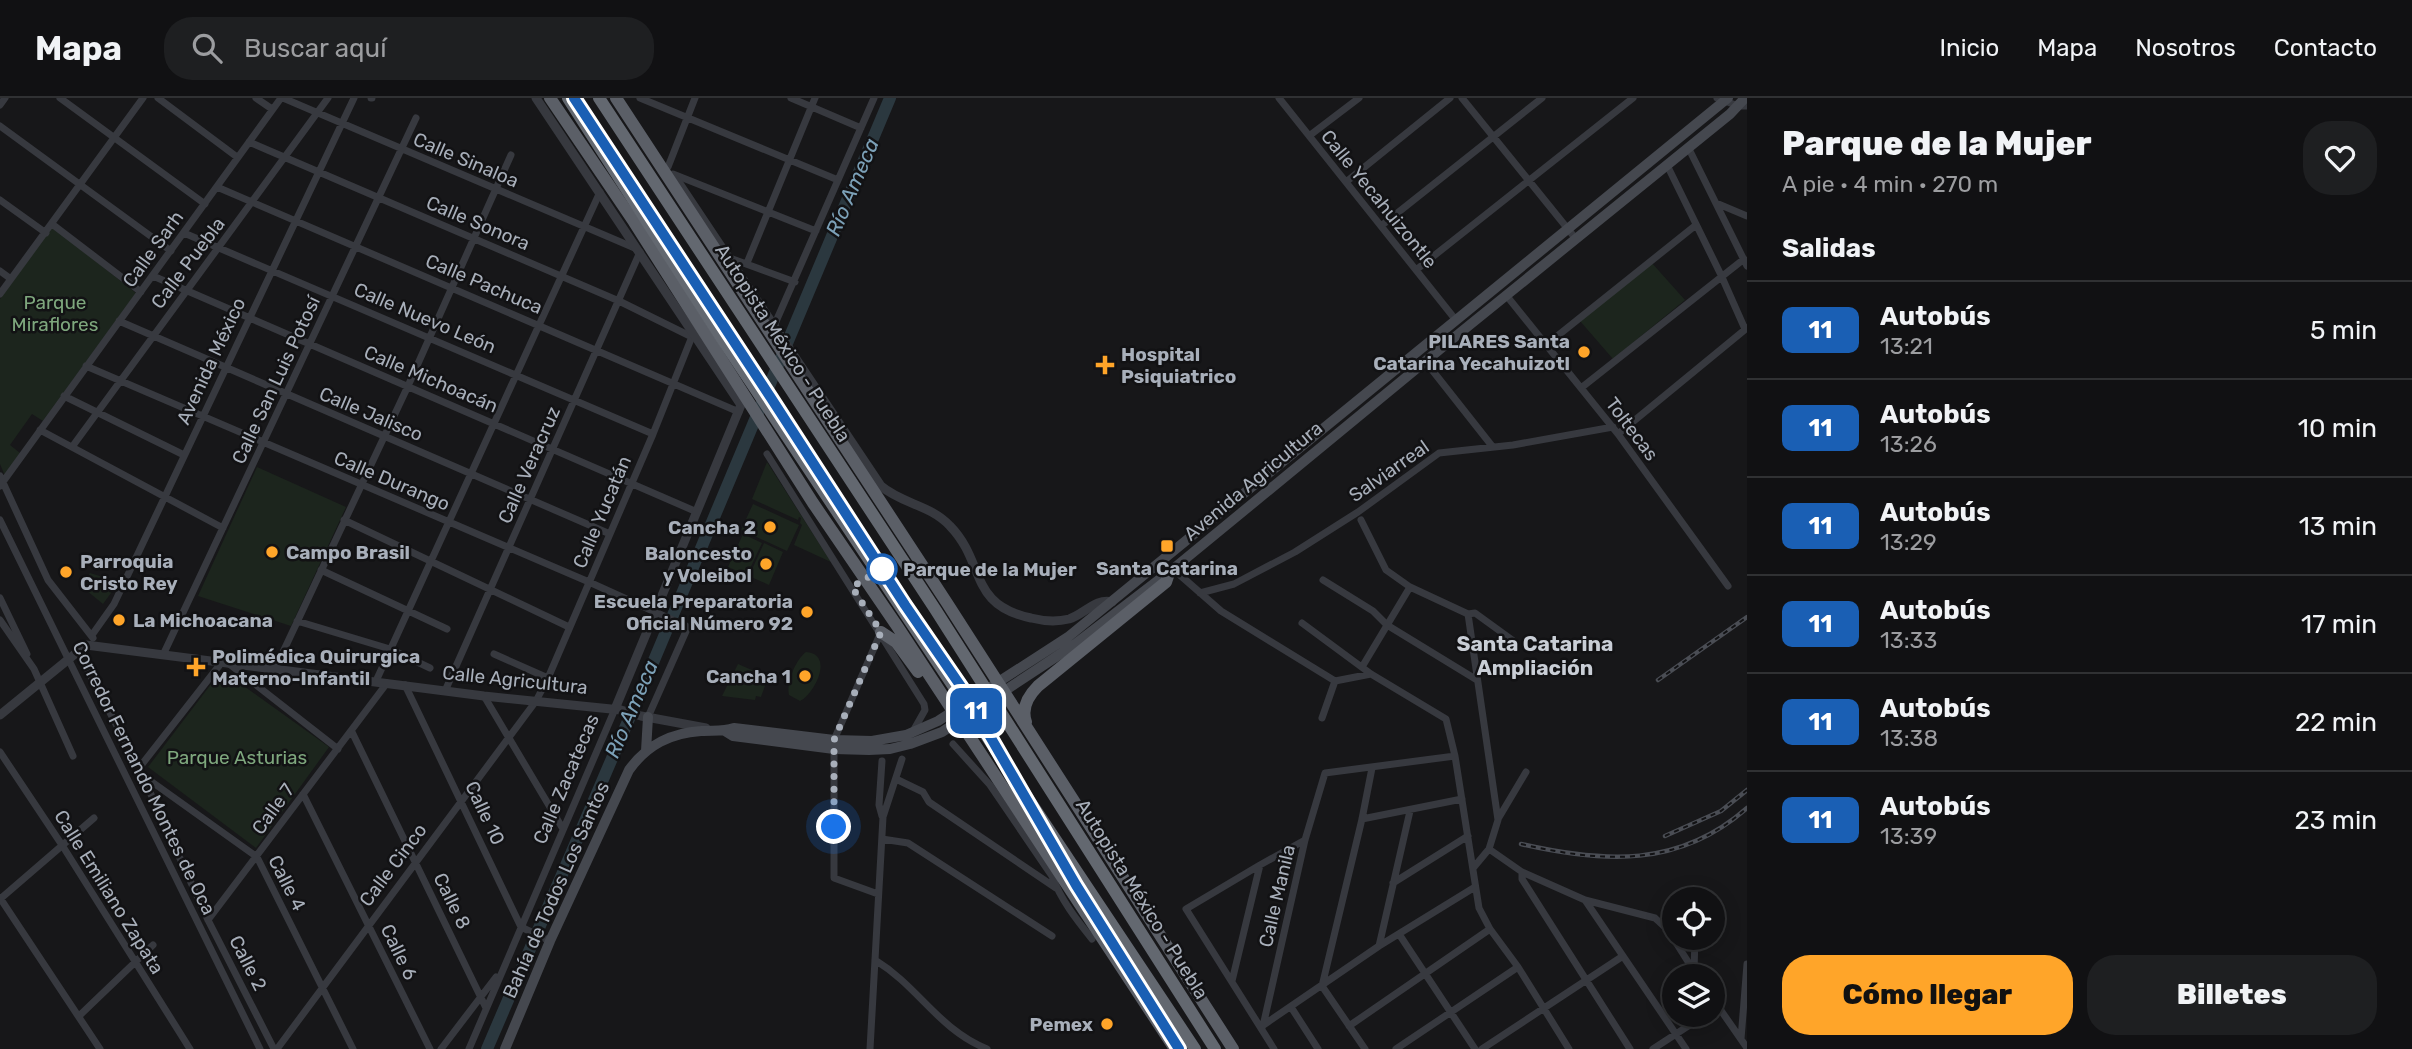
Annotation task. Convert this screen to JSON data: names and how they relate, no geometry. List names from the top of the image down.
{
  "streets": {
    "highway": ["Autopista México - Puebla"],
    "main road": ["Avenida Agricultura", "Bahía de Todos Los Santos"],
    "street": [
      "Calle Sinaloa",
      "Calle Yecahuizontle",
      "Calle Sonora",
      "Calle Sarh",
      "Calle Puebla",
      "Calle Pachuca",
      "Calle Nuevo León",
      "Avenida México",
      "Calle Michoacán",
      "Calle San Luis Potosí",
      "Calle Jalisco",
      "Toltecas",
      "Calle Veracruz",
      "Salviarreal",
      "Calle Durango",
      "Calle Yucatán",
      "Calle Agricultura",
      "Corredor Fernando Montes de Oca",
      "Calle Zacatecas",
      "Calle 7",
      "Calle 10",
      "Calle Cinco",
      "Calle 4",
      "Calle Emiliano Zapata",
      "Calle Manila",
      "Calle 8",
      "Calle 6",
      "Calle 2"
    ]
  },
  "crossings": [
    ["Calle Sinaloa", "Calle Sarh"],
    ["Calle Sinaloa", "Calle Puebla"],
    ["Calle Sinaloa", "Avenida México"],
    ["Calle Sinaloa", "Calle San Luis Potosí"],
    ["Calle Sinaloa", "Calle Veracruz"],
    ["Calle Yecahuizontle", "Avenida Agricultura"],
    ["Calle Sonora", "Calle Sarh"],
    ["Calle Sonora", "Calle Puebla"],
    ["Calle Sonora", "Avenida México"],
    ["Calle Sonora", "Calle San Luis Potosí"],
    ["Calle Sonora", "Calle Veracruz"],
    ["Calle Sonora", "Calle Yucatán"],
    ["Calle Sarh", "Calle Pachuca"],
    ["Calle Sarh", "Calle Nuevo León"],
    ["Calle Sarh", "Calle Michoacán"],
    ["Calle Sarh", "Calle Jalisco"],
    ["Calle Sarh", "Calle Durango"],
    ["Calle Puebla", "Calle Pachuca"],
    ["Calle Puebla", "Calle Nuevo León"],
    ["Calle Puebla", "Calle Michoacán"],
    ["Calle Puebla", "Calle Jalisco"],
    ["Calle Puebla", "Calle Durango"],
    ["Calle Pachuca", "Avenida México"],
    ["Calle Pachuca", "Calle San Luis Potosí"],
    ["Calle Pachuca", "Calle Veracruz"],
    ["Calle Pachuca", "Calle Yucatán"],
    ["Calle Pachuca", "Calle Zacatecas"],
    ["Calle Nuevo León", "Avenida México"],
    ["Calle Nuevo León", "Calle San Luis Potosí"],
    ["Calle Nuevo León", "Calle Veracruz"],
    ["Calle Nuevo León", "Calle Yucatán"],
    ["Avenida México", "Calle Michoacán"],
    ["Avenida México", "Calle Jalisco"],
    ["Avenida México", "Calle Durango"],
    ["Calle Michoacán", "Calle San Luis Potosí"],
    ["Calle Michoacán", "Calle Veracruz"],
    ["Calle Michoacán", "Calle Yucatán"],
    ["Calle Michoacán", "Calle Zacatecas"],
    ["Calle San Luis Potosí", "Calle Jalisco"],
    ["Calle San Luis Potosí", "Calle Durango"],
    ["Calle San Luis Potosí", "Calle Agricultura"],
    ["Calle Jalisco", "Calle Veracruz"],
    ["Calle Jalisco", "Calle Yucatán"],
    ["Toltecas", "Salviarreal"],
    ["Toltecas", "Avenida Agricultura"],
    ["Calle Veracruz", "Calle Durango"],
    ["Calle Veracruz", "Calle Agricultura"],
    ["Calle Durango", "Calle Yucatán"],
    ["Calle Durango", "Calle Agricultura"],
    ["Calle Durango", "Calle Zacatecas"],
    ["Avenida Agricultura", "Calle Agricultura"],
    ["Avenida Agricultura", "Bahía de Todos Los Santos"],
    ["Calle Yucatán", "Calle Agricultura"],
    ["Calle Yucatán", "Calle Cinco"],
    ["Calle Agricultura", "Calle Zacatecas"],
    ["Calle Agricultura", "Calle 7"],
    ["Calle Agricultura", "Calle 10"],
    ["Calle Agricultura", "Calle Cinco"],
    ["Calle Zacatecas", "Calle 10"],
    ["Calle Zacatecas", "Calle 8"],
    ["Calle 7", "Calle 4"],
    ["Calle 7", "Calle 8"],
    ["Calle 7", "Calle 6"],
    ["Calle 7", "Calle 2"],
    ["Calle 10", "Calle Cinco"],
    ["Calle Cinco", "Calle 4"],
    ["Calle Cinco", "Calle 8"],
    ["Calle Cinco", "Calle 6"],
    ["Calle Cinco", "Calle 2"],
    ["Calle 4", "Calle 2"]
  ],
  "districts": ["Santa Catarina Ampliación"],
  "water": ["Río Ameca"],
  "parks": ["Parque Miraflores", "Parque Asturias"],
  "places": {
    "other": [
      "PILARES Santa Catarina Yecahuizotl",
      "Cancha 2",
      "Campo Brasil",
      "Baloncesto y Voleibol",
      "Parque de la Mujer",
      "Parroquia Cristo Rey",
      "Escuela Preparatoria Oficial Número 92",
      "La Michoacana",
      "Cancha 1",
      "Pemex"
    ],
    "health": ["Hospital Psiquiatrico", "Polimédica Quirurgica Materno-Infantil"],
    "transit": ["Santa Catarina"]
  },
  "lines": ["bus line 11"],
  "page": {
    "header": "Mapa",
    "search": "Buscar aquí",
    "nav": [
      "Inicio",
      "Mapa",
      "Nosotros",
      "Contacto"
    ],
    "on_map": "11",
    "heading": [
      ["Parque de la Mujer", "A pie · 4 min · 270 m"],
      "Salidas"
    ],
    "list": [
      {
        "mark": "11",
        "name": "Autobús",
        "note": "13:21",
        "value": "5 min"
      },
      {
        "mark": "11",
        "name": "Autobús",
        "note": "13:26",
        "value": "10 min"
      },
      {
        "mark": "11",
        "name": "Autobús",
        "note": "13:29",
        "value": "13 min"
      },
      {
        "mark": "11",
        "name": "Autobús",
        "note": "13:33",
        "value": "17 min"
      },
      {
        "mark": "11",
        "name": "Autobús",
        "note": "13:38",
        "value": "22 min"
      },
      {
        "mark": "11",
        "name": "Autobús",
        "note": "13:39",
        "value": "23 min"
      }
    ],
    "buttons": ["Cómo llegar", "Billetes"]
  }
}
